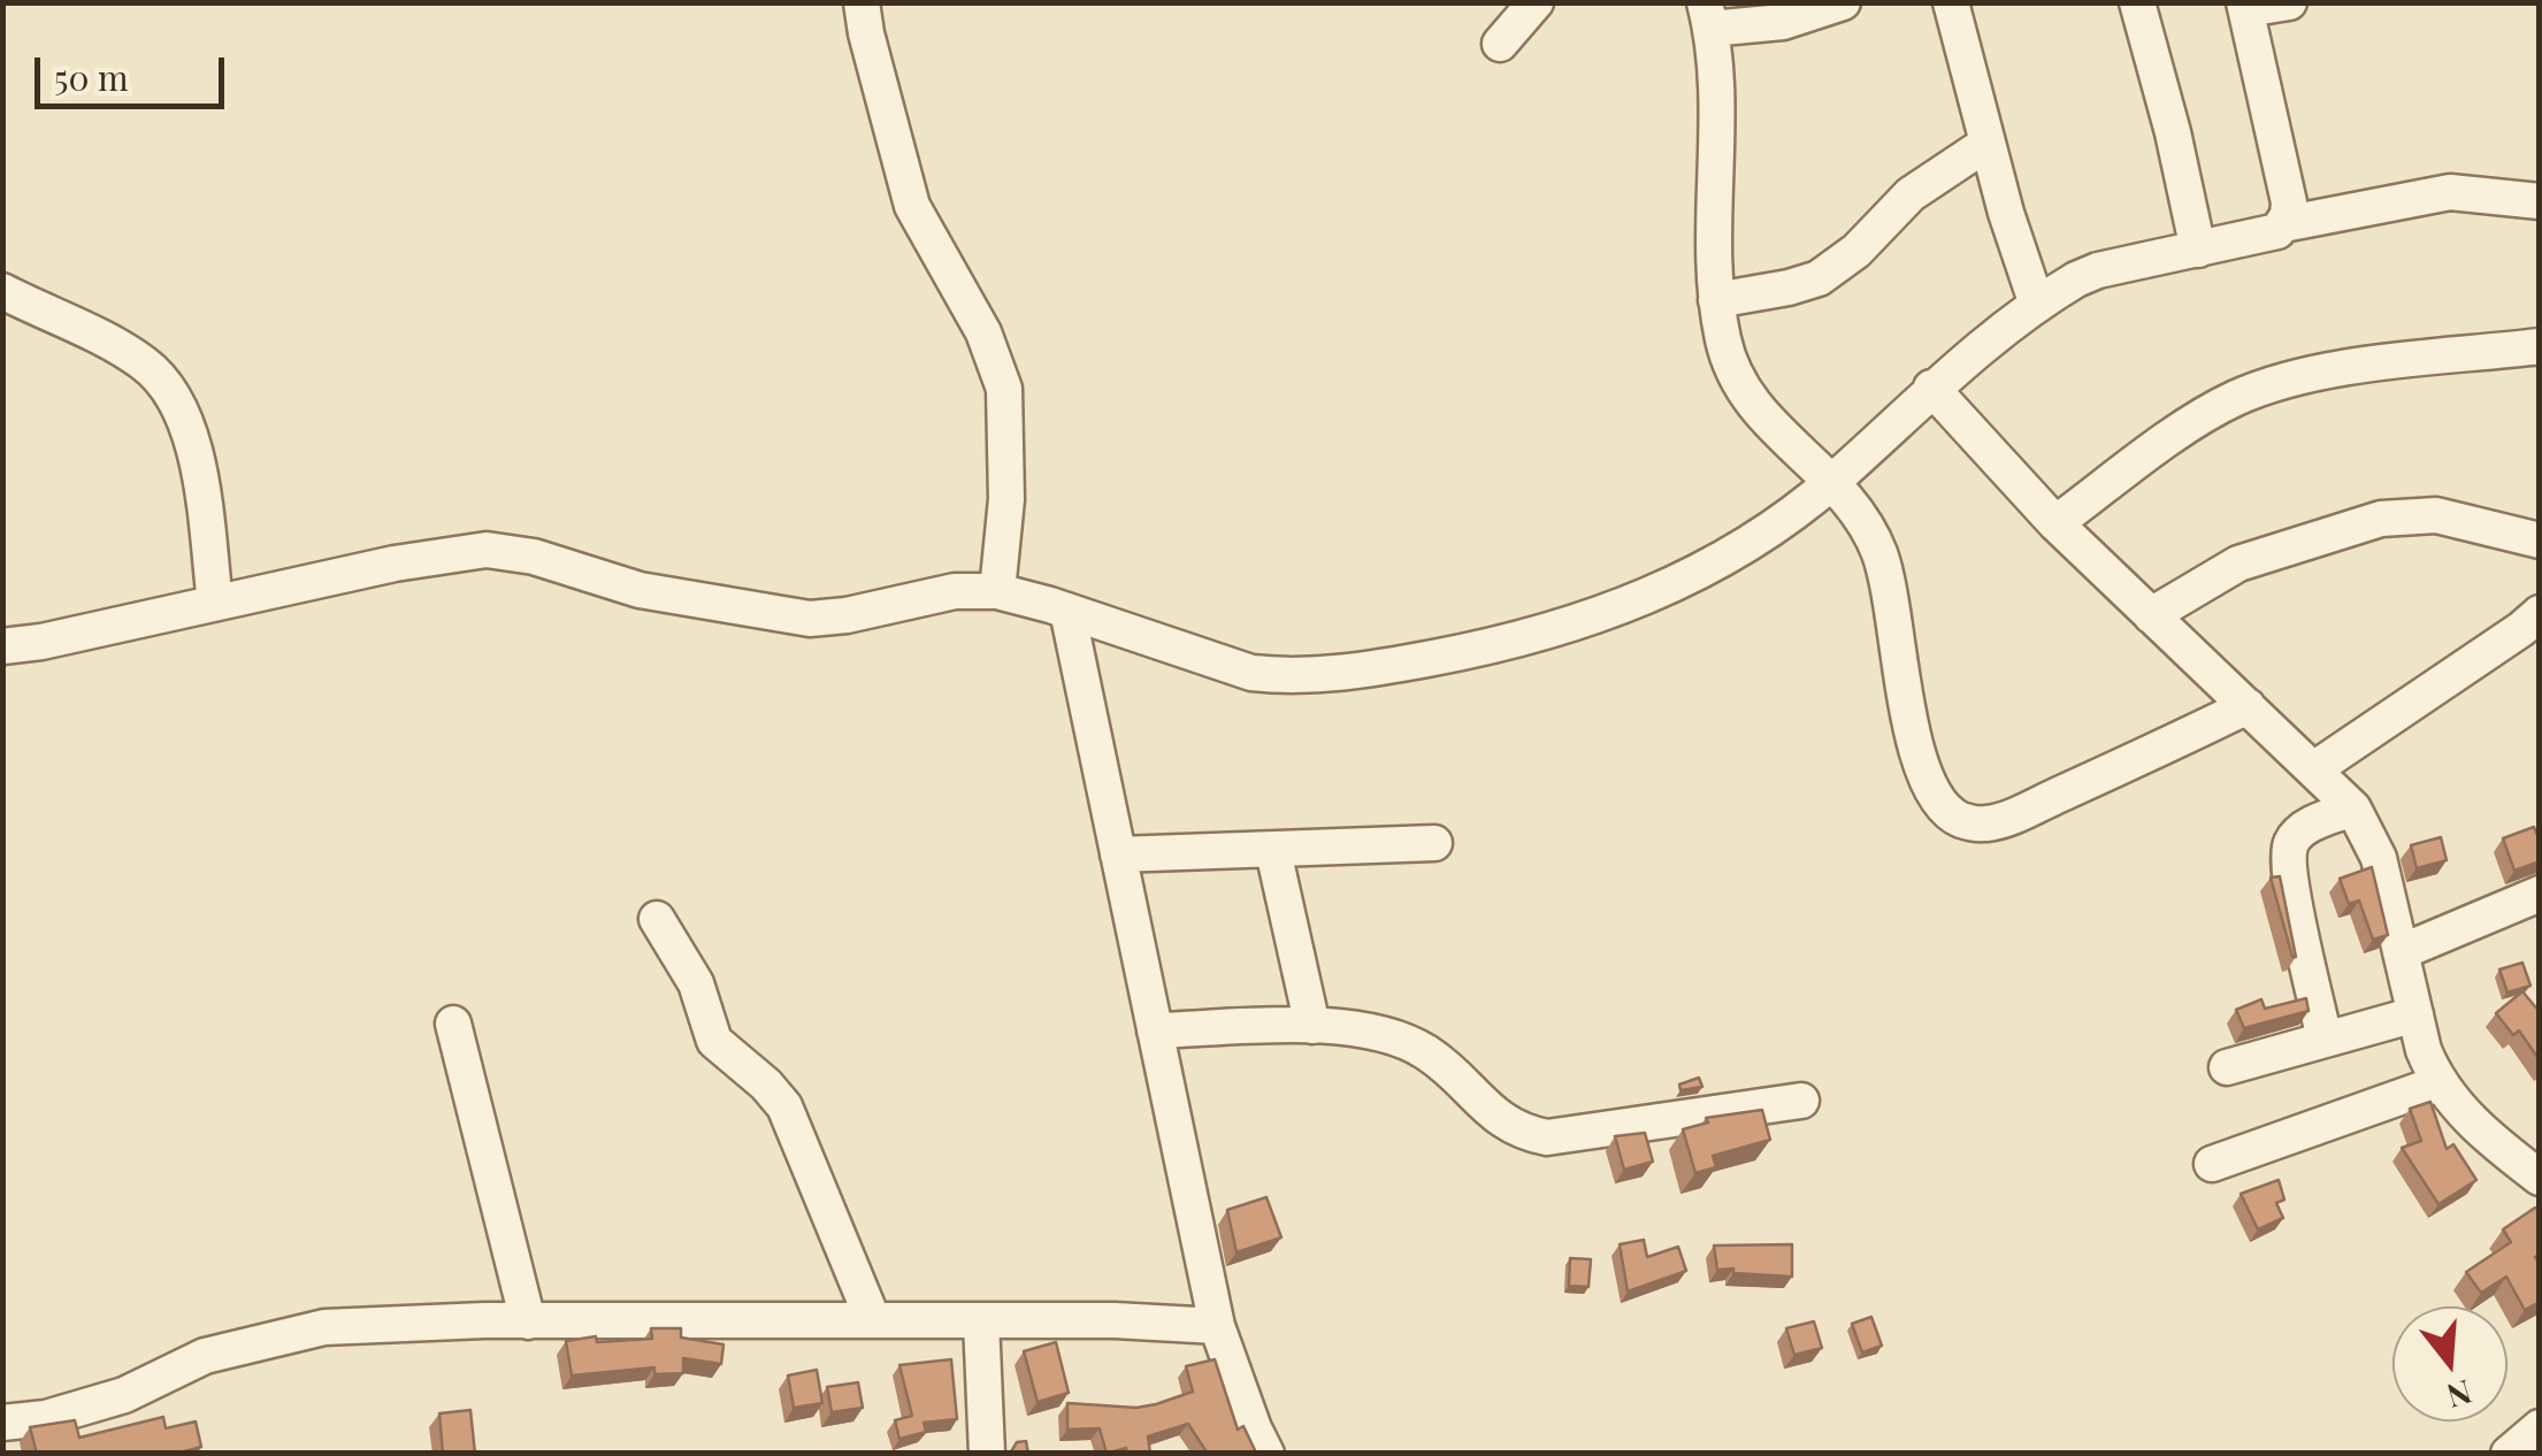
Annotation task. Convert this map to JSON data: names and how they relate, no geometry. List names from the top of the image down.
{
  "scale_bar": "50 m",
  "north": "bottom"
}
